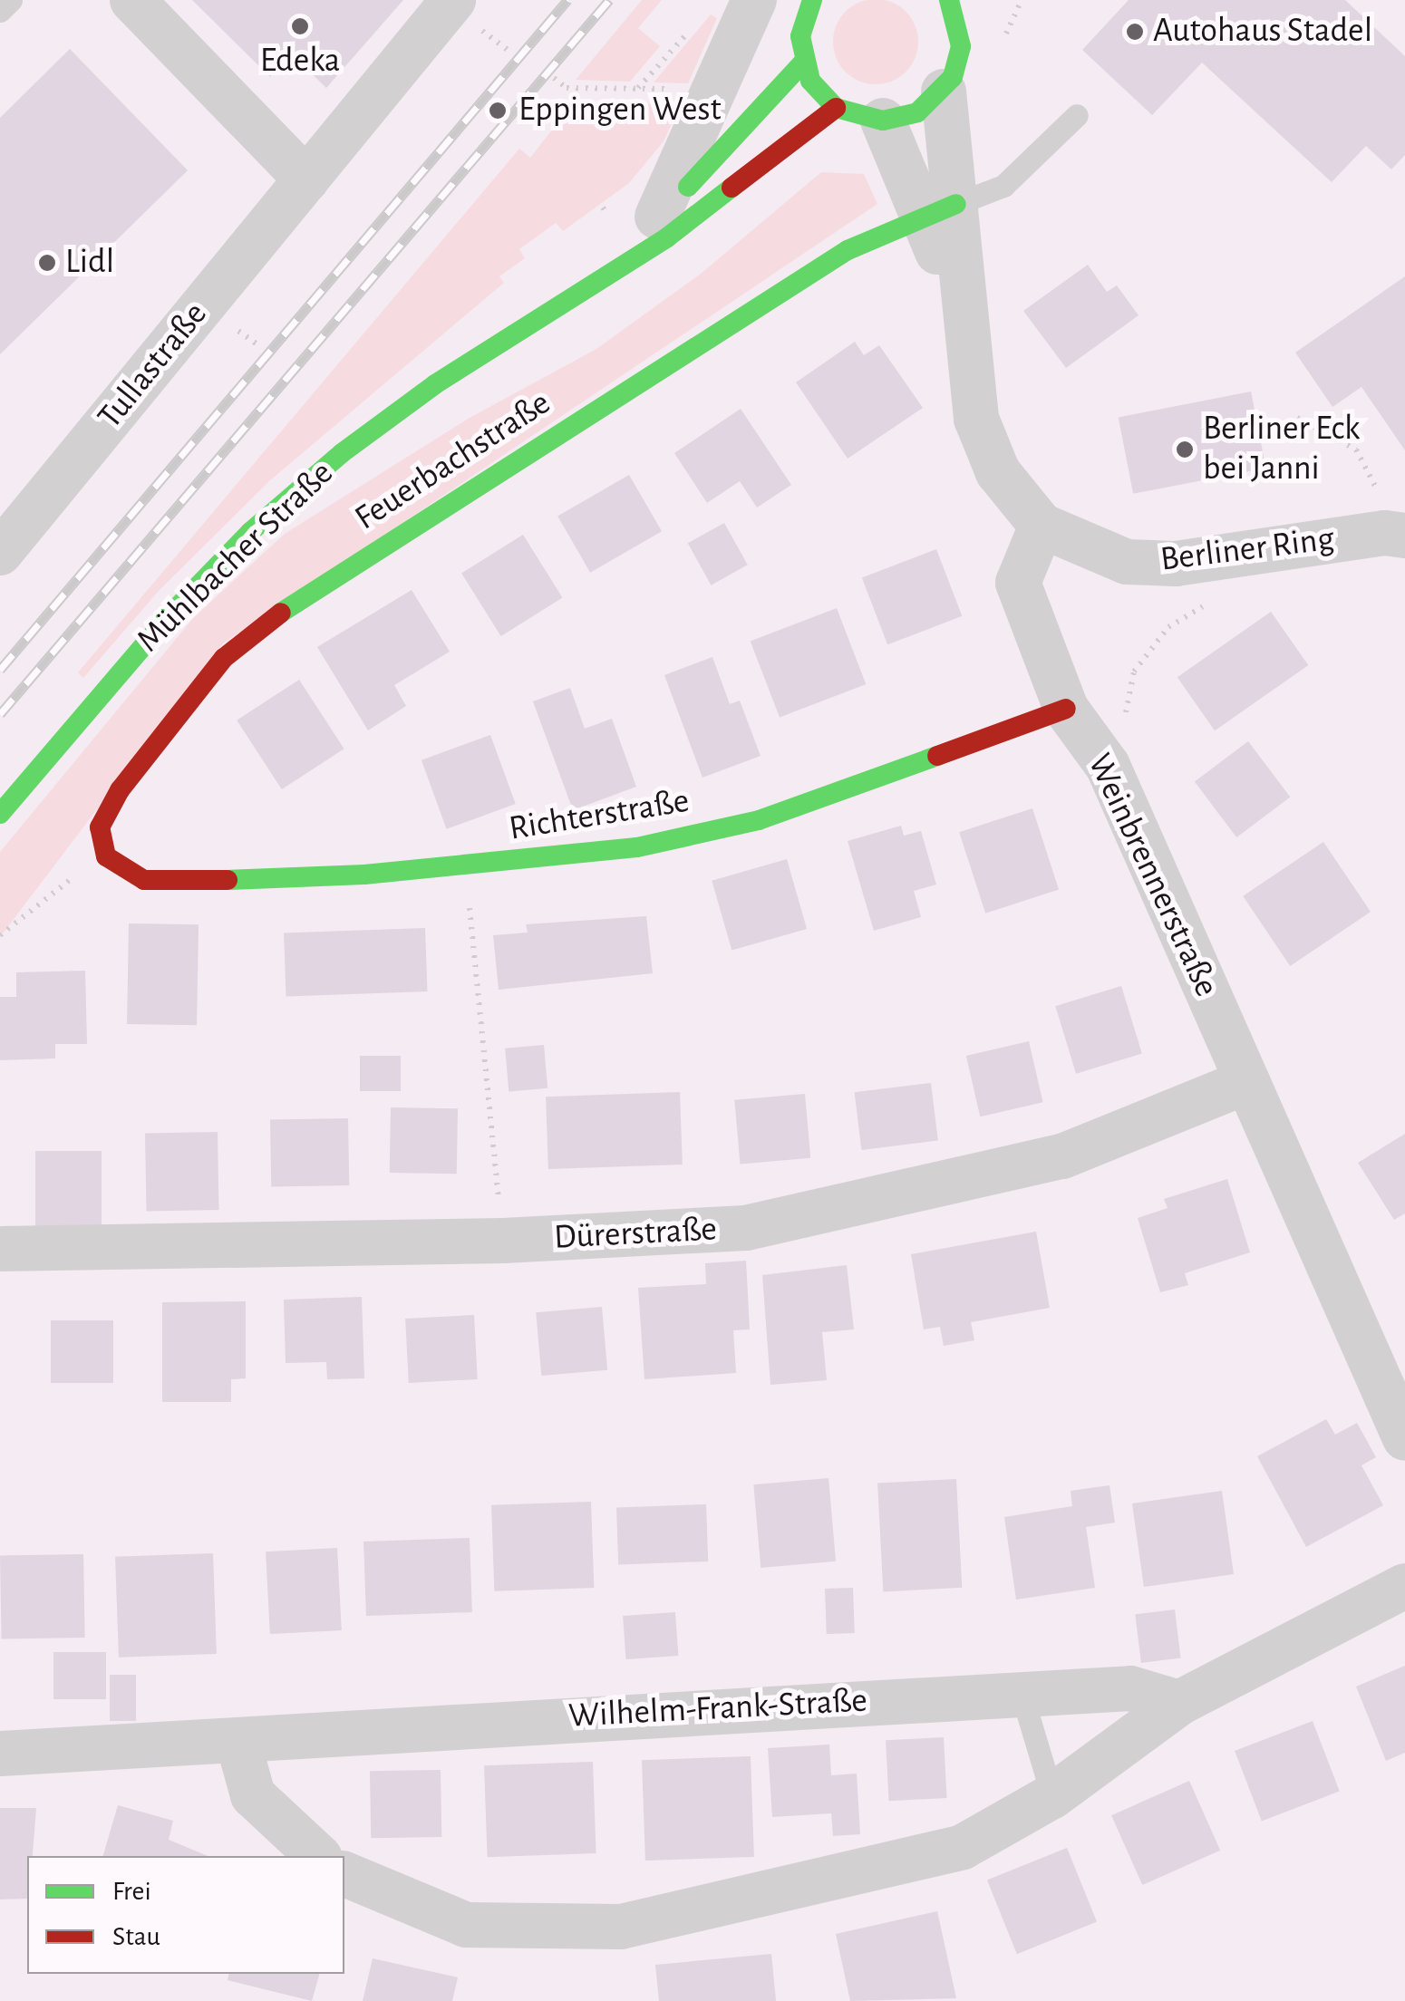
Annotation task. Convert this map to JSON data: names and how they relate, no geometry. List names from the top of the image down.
{
  "streets": {
    "street": [
      "Tullastraße",
      "Feuerbachstraße",
      "Berliner Ring",
      "Mühlbacher Straße",
      "Richterstraße",
      "Weinbrennerstraße",
      "Dürerstraße",
      "Wilhelm-Frank-Straße"
    ]
  },
  "crossings": [
    ["Feuerbachstraße", "Richterstraße"],
    ["Berliner Ring", "Weinbrennerstraße"],
    ["Richterstraße", "Weinbrennerstraße"],
    ["Weinbrennerstraße", "Dürerstraße"]
  ],
  "places": [
    "Edeka",
    "Autohaus Stadel",
    "Eppingen West",
    "Lidl",
    "Berliner Eck bei Janni"
  ],
  "legend": ["Frei", "Stau"]
}
